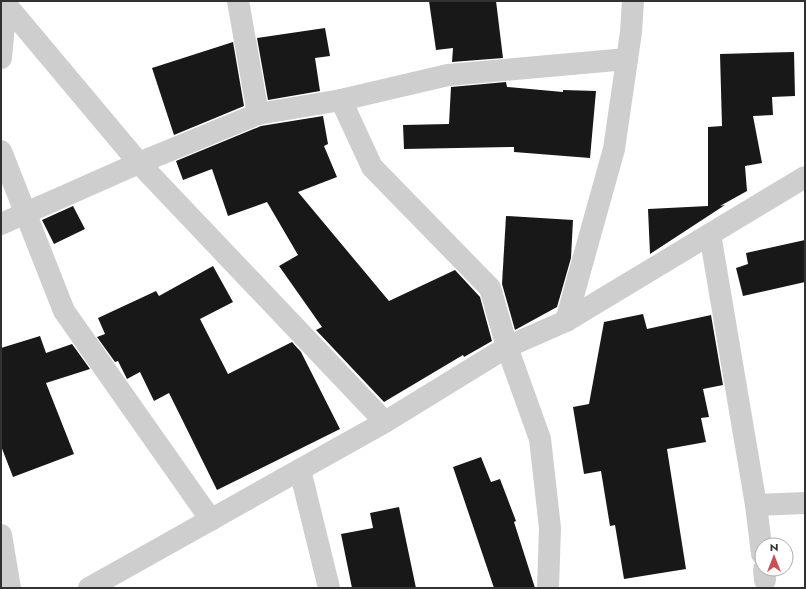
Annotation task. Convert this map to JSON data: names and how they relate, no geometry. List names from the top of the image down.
{
  "north": "top"
}
